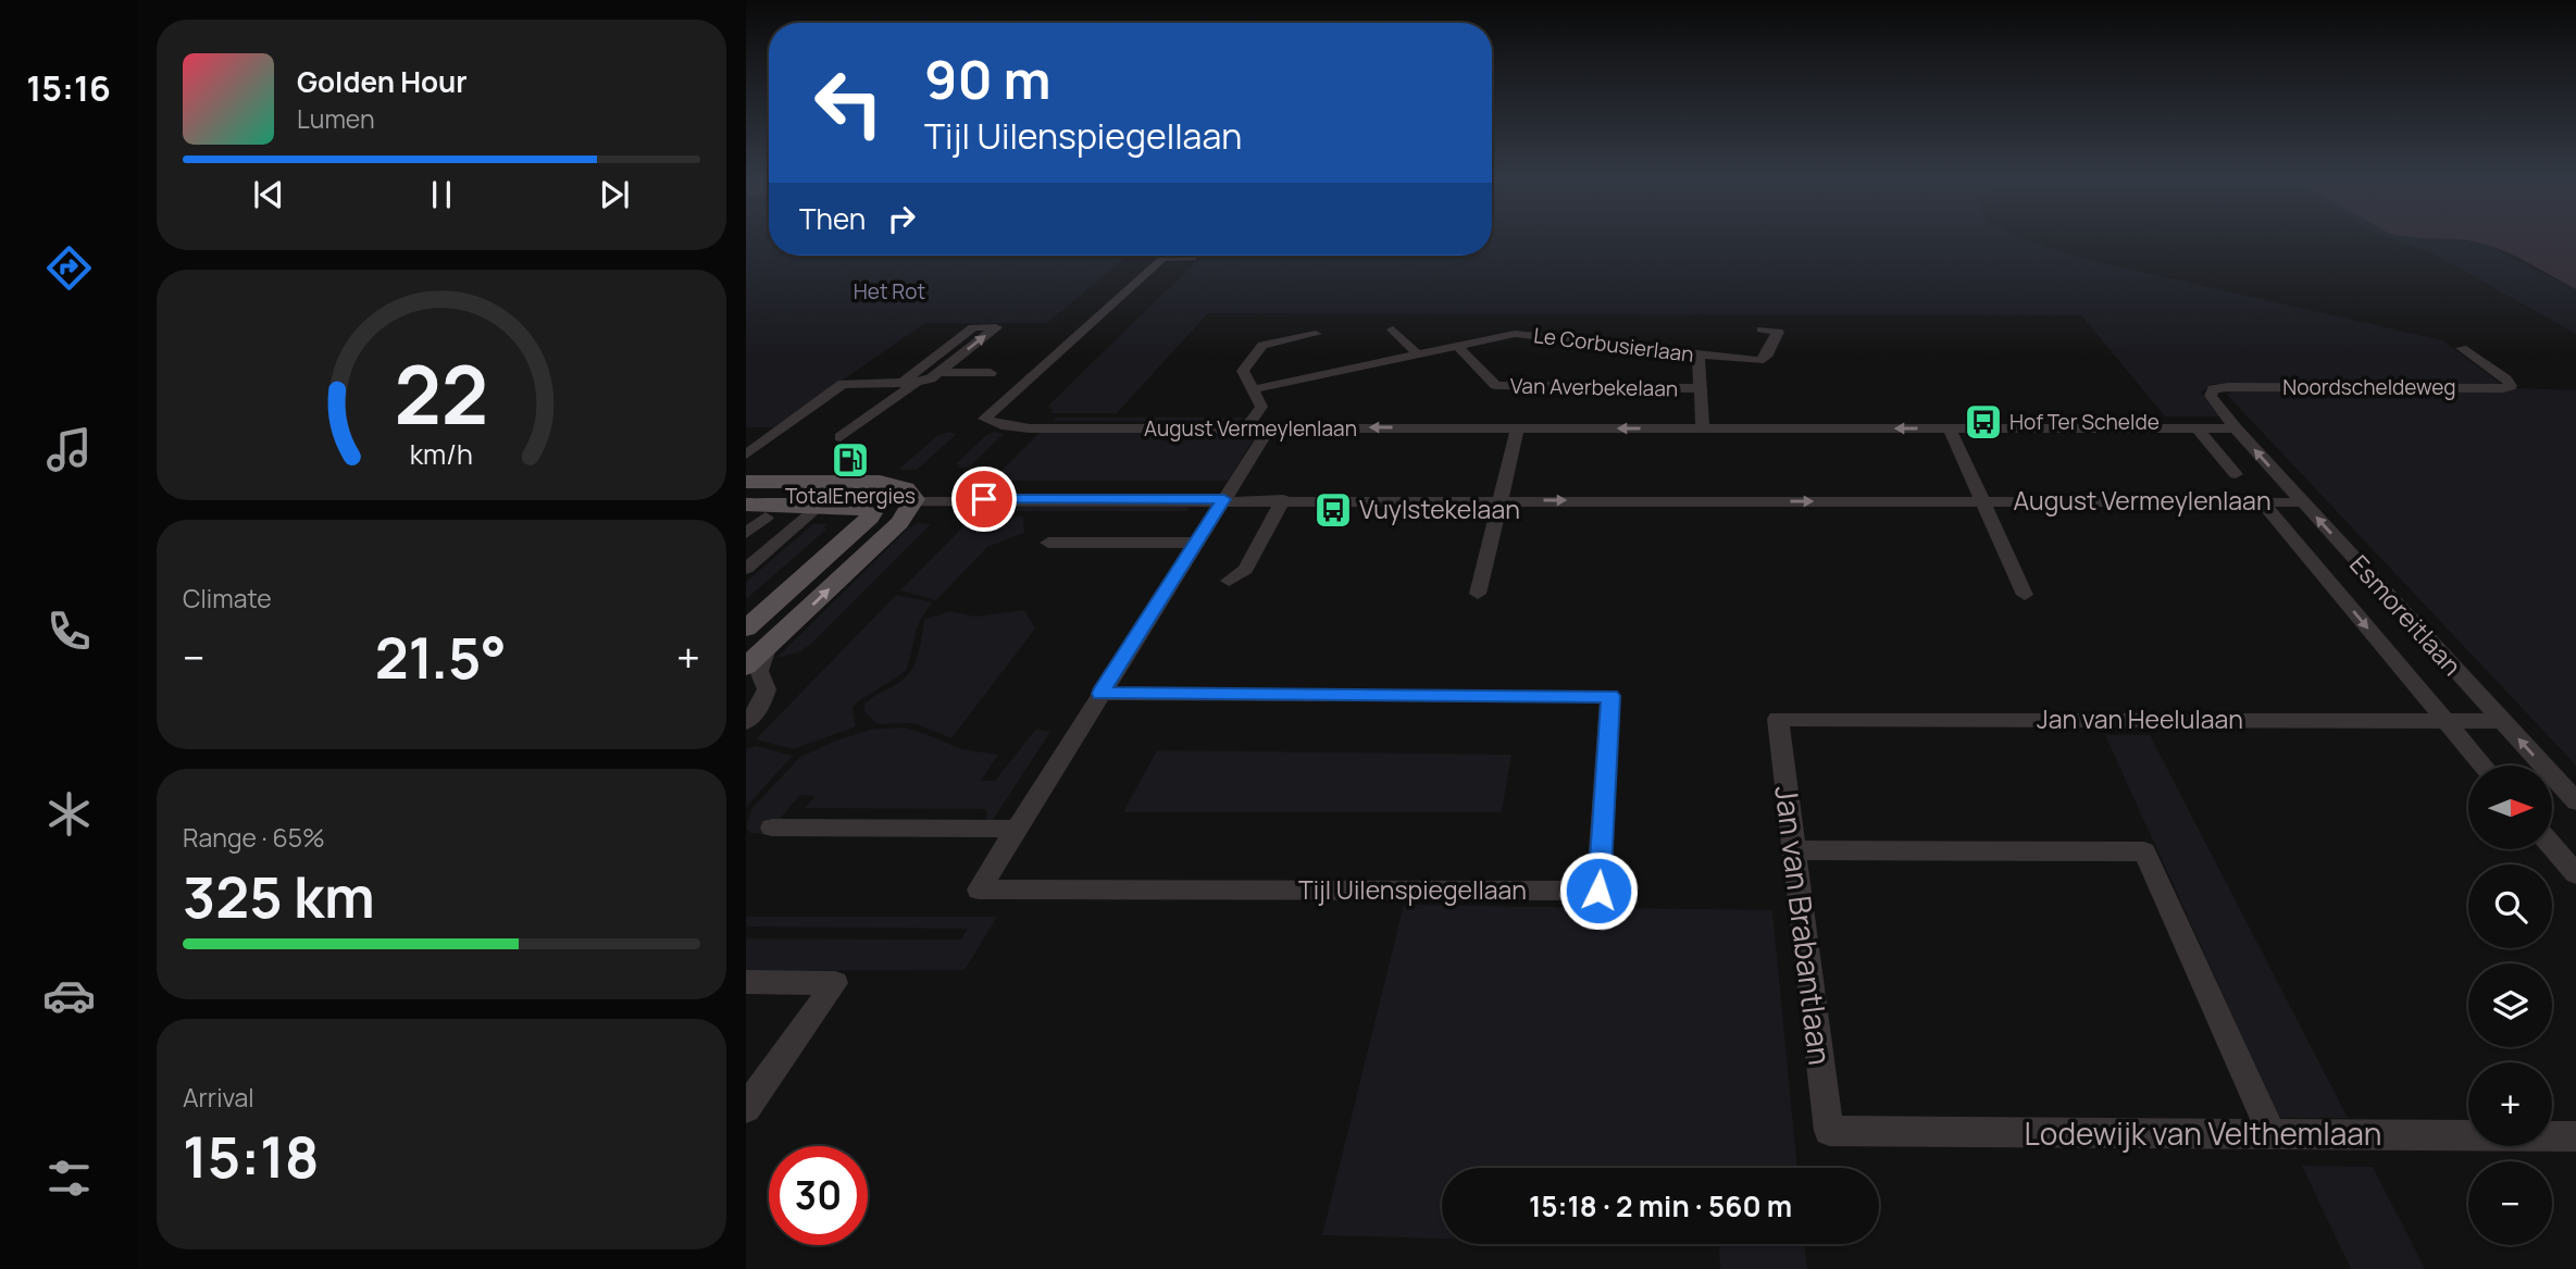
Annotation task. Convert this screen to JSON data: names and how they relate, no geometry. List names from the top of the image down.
{
  "streets": {
    "street": [
      "Le Corbusierlaan",
      "Van Averbekelaan",
      "Noordscheldeweg",
      "August Vermeylenlaan",
      "Esmoreitlaan",
      "Jan van Heelulaan",
      "Tijl Uilenspiegellaan",
      "Jan van Brabantlaan",
      "Lodewijk van Velthemlaan"
    ]
  },
  "crossings": [
    ["Le Corbusierlaan", "Van Averbekelaan"],
    ["Noordscheldeweg", "August Vermeylenlaan"],
    ["Noordscheldeweg", "Esmoreitlaan"],
    ["August Vermeylenlaan", "Esmoreitlaan"],
    ["Esmoreitlaan", "Jan van Heelulaan"],
    ["Jan van Heelulaan", "Jan van Brabantlaan"],
    ["Jan van Brabantlaan", "Lodewijk van Velthemlaan"]
  ],
  "parks": ["Het Rot"],
  "places": {
    "bus stop": ["Hof Ter Schelde", "Vuylstekelaan"],
    "fuel station": ["TotalEnergies"]
  },
  "north": "right",
  "page": {
    "tabs": "15:16",
    "turn": ["90 m", "Tijl Uilenspiegellaan"],
    "song": ["Golden Hour", "Lumen"],
    "then": "Then",
    "tile": [
      "Climate",
      ["Range · 65%", "325 km"],
      ["Arrival", "15:18"]
    ],
    "heat": ["−", "21.5°", "+"],
    "map_buttons": ["+", "−"],
    "limit": "30",
    "trip": "15:18 · 2 min · 560 m",
    "gauge": ["22", "km/h"]
  }
}
